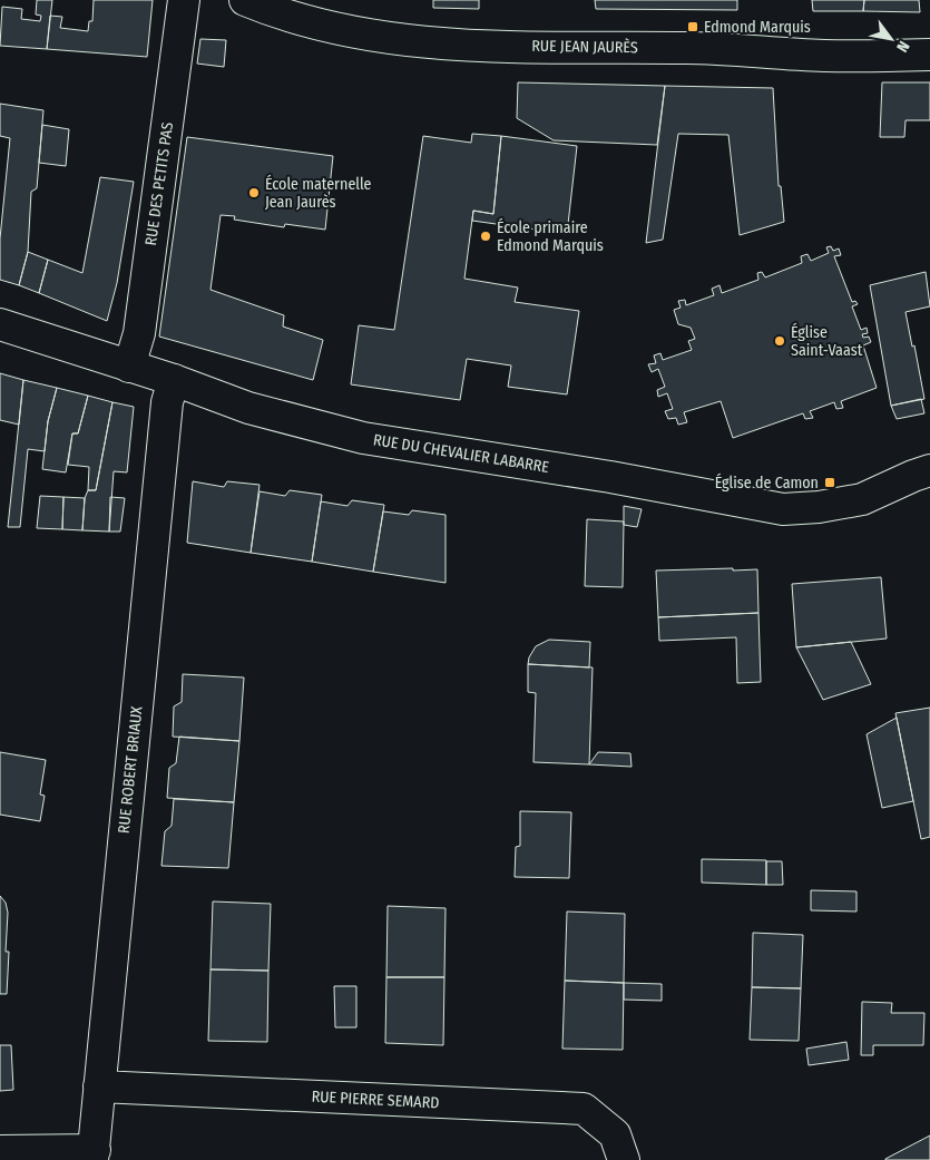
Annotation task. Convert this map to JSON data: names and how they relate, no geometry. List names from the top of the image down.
{
  "streets": {
    "street": [
      "RUE JEAN JAURÈS",
      "RUE DES PETITS PAS",
      "RUE DU CHEVALIER LABARRE",
      "RUE ROBERT BRIAUX",
      "RUE PIERRE SEMARD"
    ]
  },
  "crossings": [
    ["RUE DES PETITS PAS", "RUE DU CHEVALIER LABARRE"],
    ["RUE DU CHEVALIER LABARRE", "RUE ROBERT BRIAUX"],
    ["RUE ROBERT BRIAUX", "RUE PIERRE SEMARD"]
  ],
  "places": {
    "transit": ["Edmond Marquis", "Église de Camon"],
    "other": ["École maternelle Jean Jaurès", "École primaire Edmond Marquis", "Église Saint-Vaast"]
  },
  "north": "bottom right"
}
